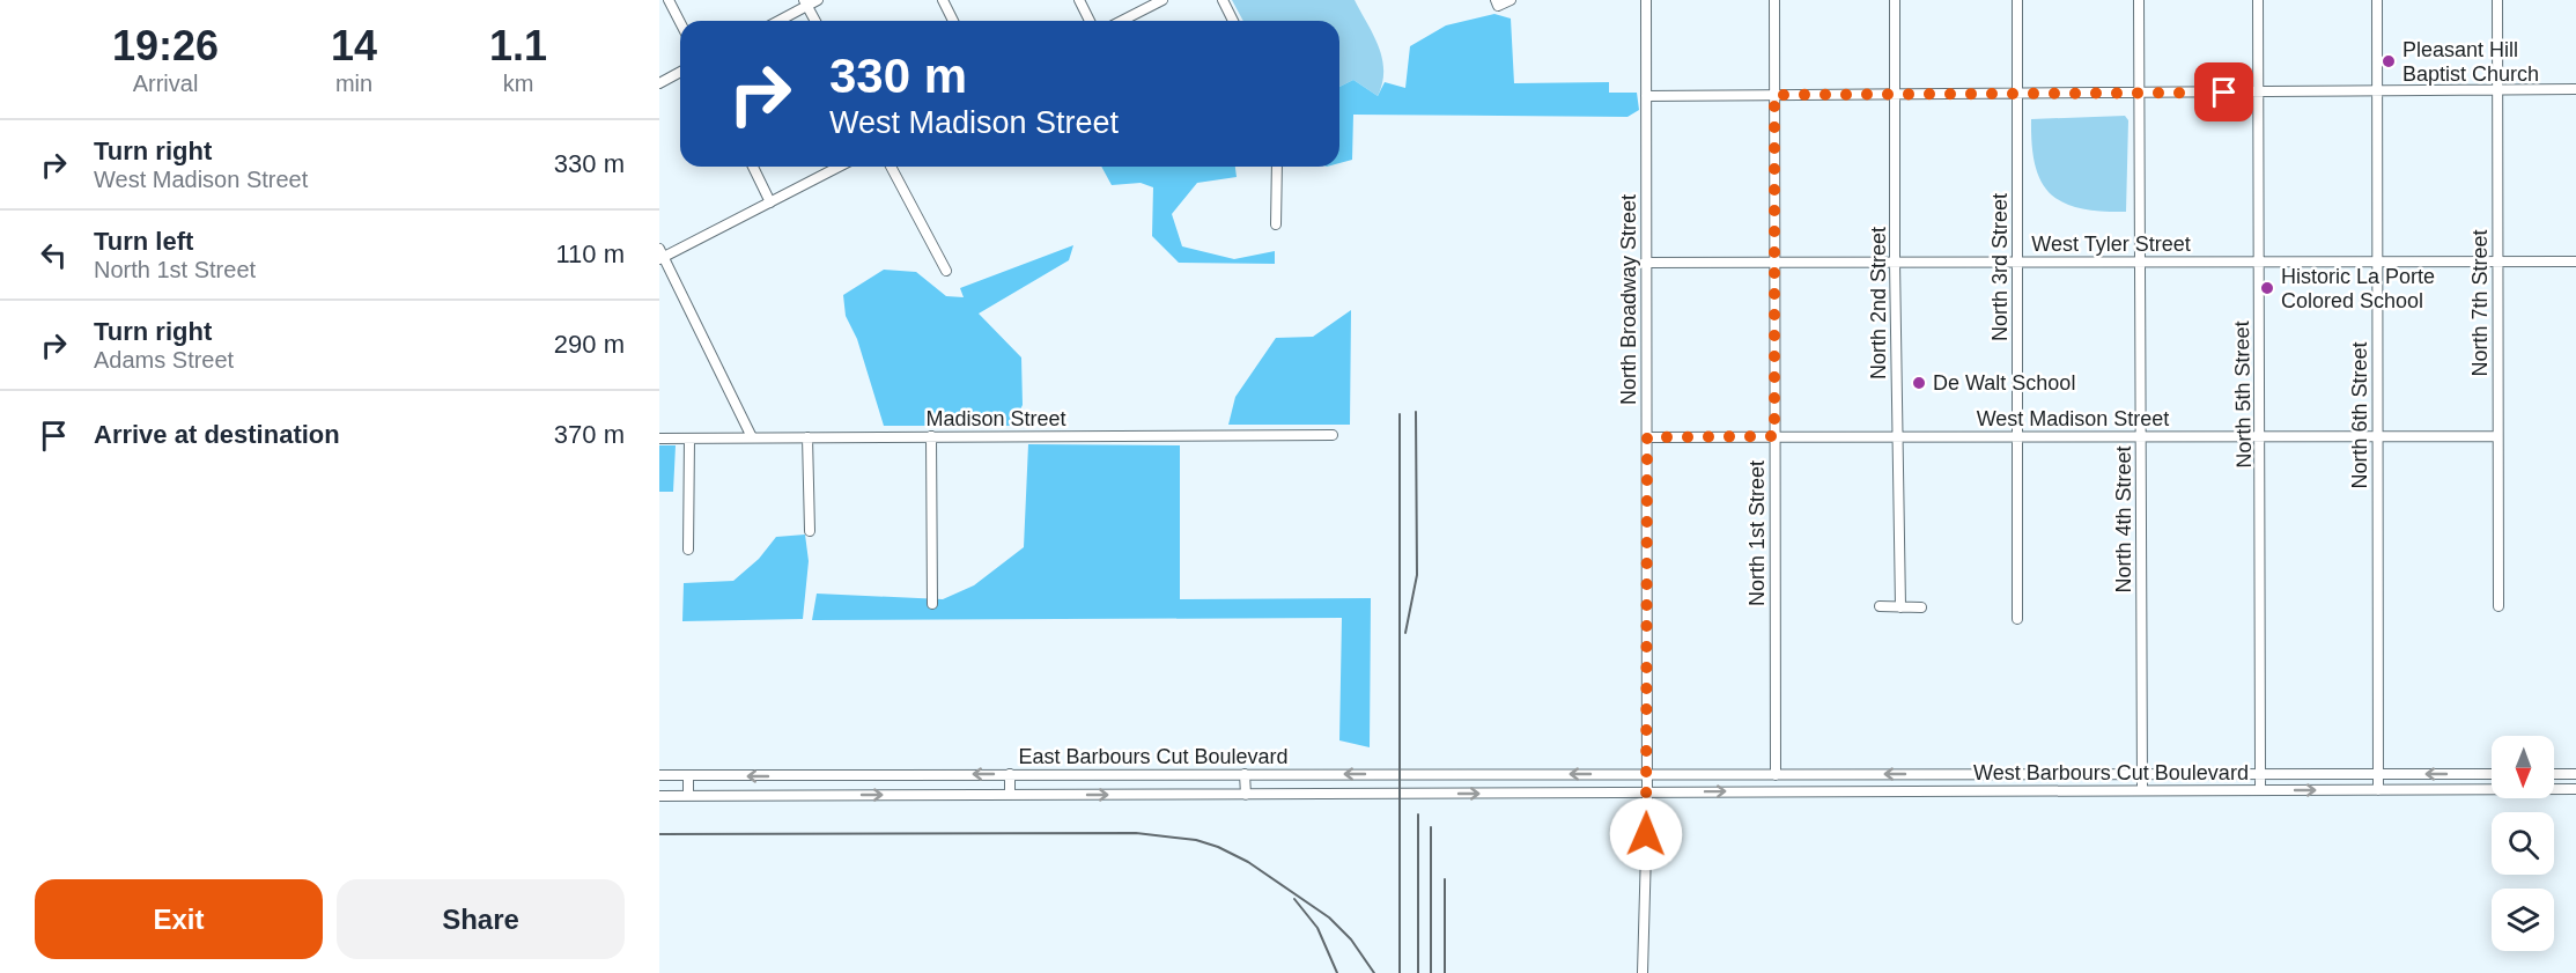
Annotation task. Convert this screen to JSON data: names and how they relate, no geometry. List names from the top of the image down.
{
  "streets": {
    "street": [
      "West Tyler Street",
      "North 3rd Street",
      "North Broadway Street",
      "North 2nd Street",
      "North 7th Street",
      "North 5th Street",
      "North 6th Street",
      "Madison Street",
      "West Madison Street",
      "North 4th Street",
      "North 1st Street",
      "East Barbours Cut Boulevard",
      "West Barbours Cut Boulevard"
    ]
  },
  "crossings": [
    ["West Tyler Street", "North 3rd Street"],
    ["West Tyler Street", "North Broadway Street"],
    ["West Tyler Street", "North 2nd Street"],
    ["West Tyler Street", "North 7th Street"],
    ["West Tyler Street", "North 5th Street"],
    ["West Tyler Street", "North 6th Street"],
    ["West Tyler Street", "North 4th Street"],
    ["West Tyler Street", "North 1st Street"],
    ["North 3rd Street", "West Madison Street"],
    ["North Broadway Street", "West Madison Street"],
    ["North Broadway Street", "East Barbours Cut Boulevard"],
    ["North Broadway Street", "West Barbours Cut Boulevard"],
    ["North 2nd Street", "West Madison Street"],
    ["North 7th Street", "West Madison Street"],
    ["North 5th Street", "West Madison Street"],
    ["North 5th Street", "West Barbours Cut Boulevard"],
    ["North 6th Street", "West Madison Street"],
    ["North 6th Street", "West Barbours Cut Boulevard"],
    ["West Madison Street", "North 4th Street"],
    ["West Madison Street", "North 1st Street"],
    ["North 4th Street", "West Barbours Cut Boulevard"],
    ["North 1st Street", "West Barbours Cut Boulevard"],
    ["East Barbours Cut Boulevard", "West Barbours Cut Boulevard"]
  ],
  "places": ["Pleasant Hill Baptist Church", "Historic La Porte Colored School", "De Walt School"],
  "north": "bottom",
  "page": {
    "eta": [
      "19:26",
      "Arrival",
      "14",
      "min",
      "1.1",
      "km"
    ],
    "turn": ["330 m", "West Madison Street"],
    "list": [
      {
        "name": "Turn right",
        "note": "West Madison Street",
        "value": "330 m"
      },
      {
        "name": "Turn left",
        "note": "North 1st Street",
        "value": "110 m"
      },
      {
        "name": "Turn right",
        "note": "Adams Street",
        "value": "290 m"
      },
      {
        "name": "Arrive at destination",
        "value": "370 m"
      }
    ],
    "buttons": ["Exit", "Share"]
  }
}
